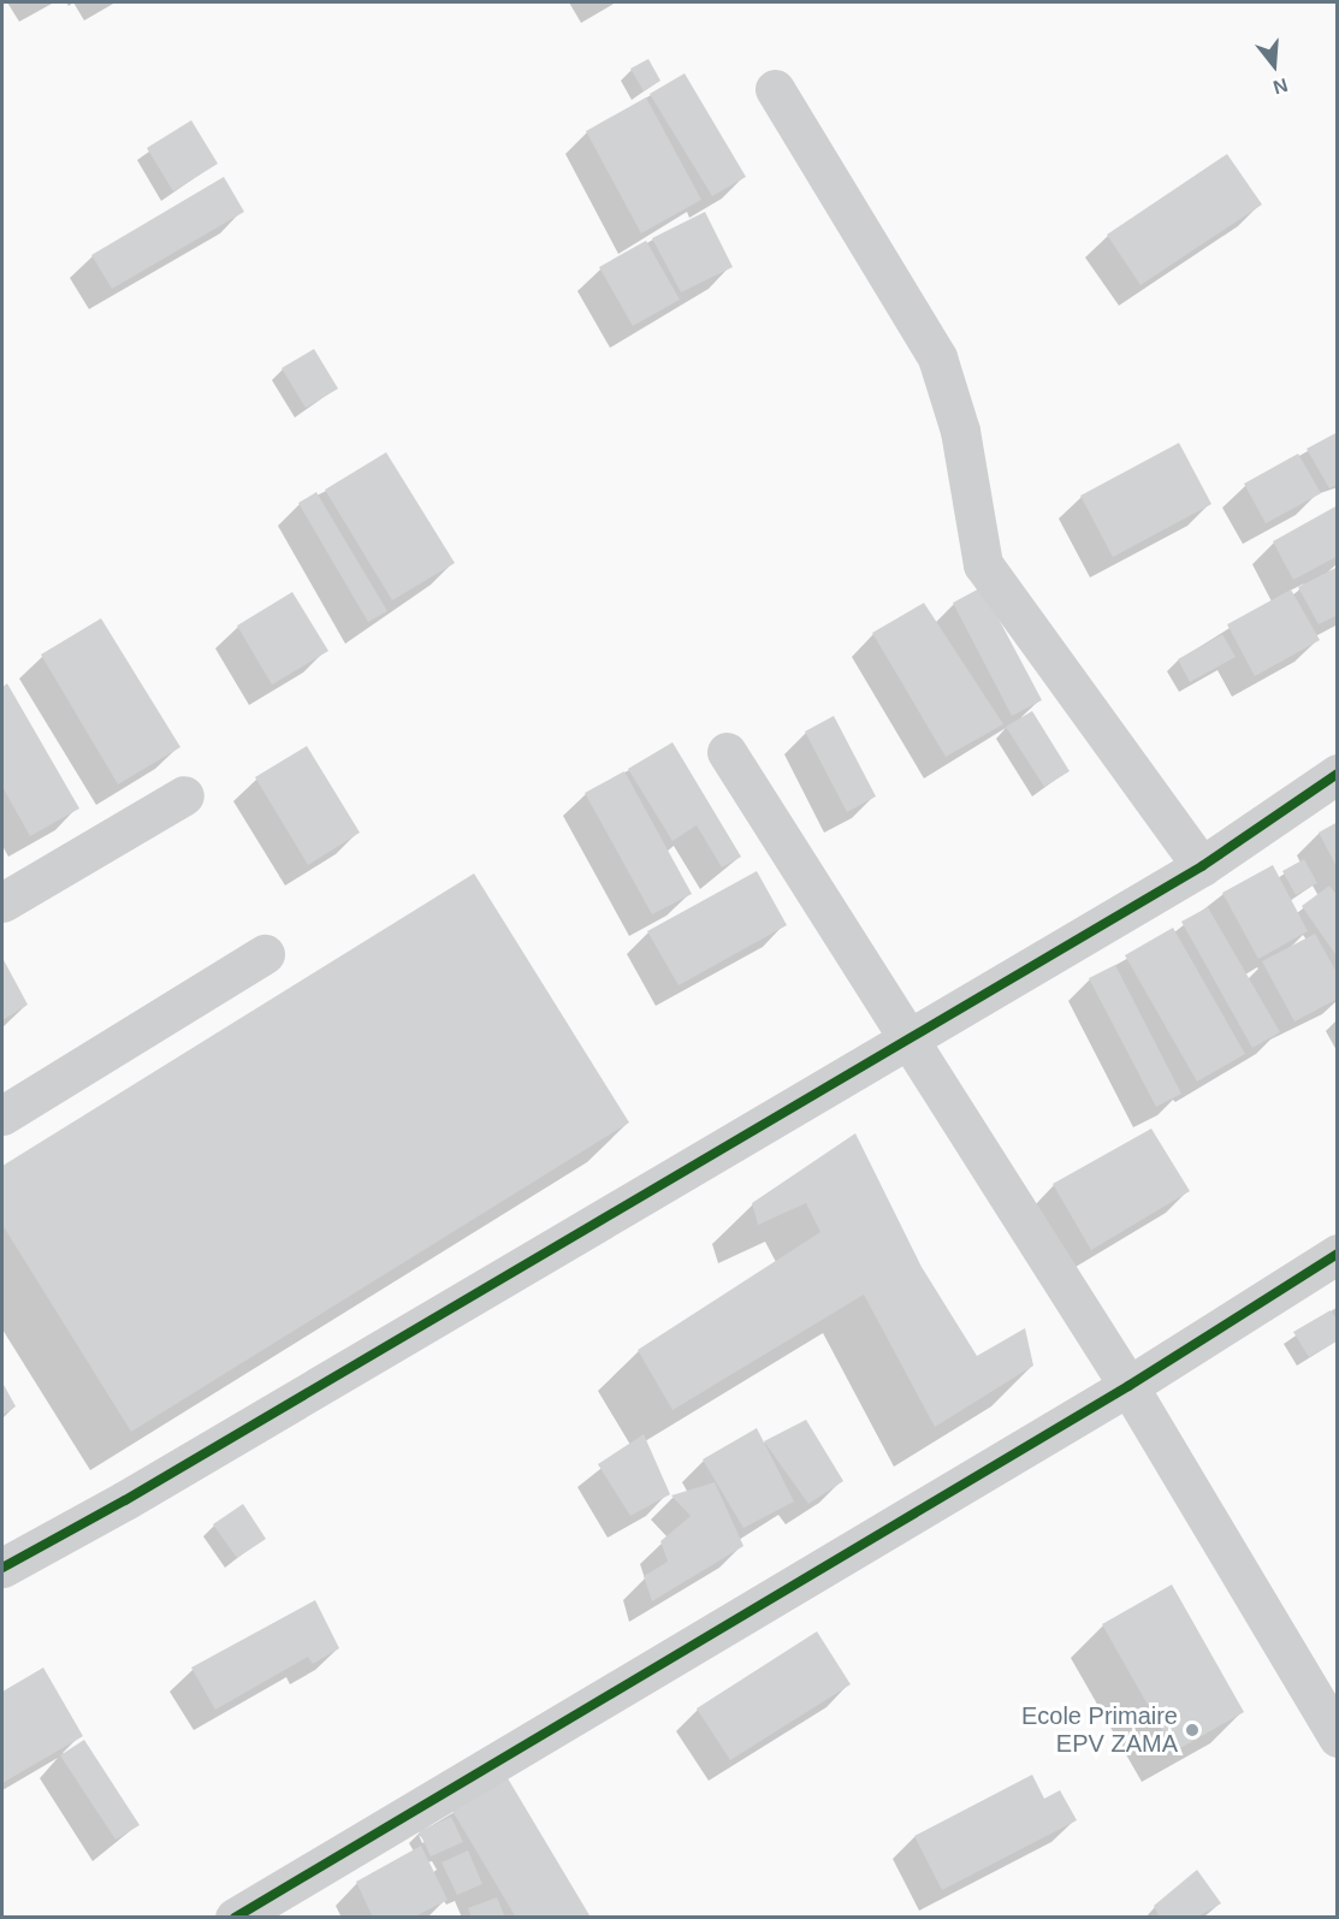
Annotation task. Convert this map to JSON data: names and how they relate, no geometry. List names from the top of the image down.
{
  "places": ["Ecole Primaire EPV ZAMA"],
  "north": "bottom"
}
